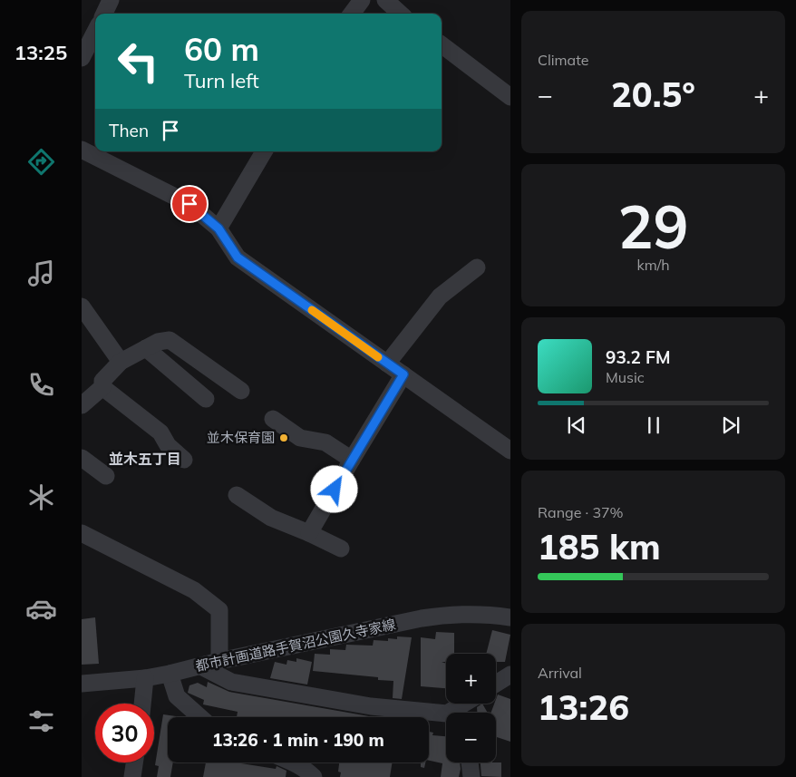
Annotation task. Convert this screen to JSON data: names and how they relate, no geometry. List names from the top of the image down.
{
  "streets": {
    "street": ["都市計画道路手賀沼公園久寺家線"]
  },
  "districts": ["並木五丁目"],
  "places": ["並木保育園"],
  "page": {
    "tabs": "13:25",
    "tile": [
      "Climate",
      ["29", "km/h"],
      ["Range · 37%", "185 km"],
      ["Arrival", "13:26"]
    ],
    "turn": ["60 m", "Turn left"],
    "heat": ["−", "20.5°", "+"],
    "then": "Then",
    "song": ["93.2 FM", "Music"],
    "map_buttons": ["+", "−"],
    "limit": "30",
    "trip": "13:26 · 1 min · 190 m"
  }
}
